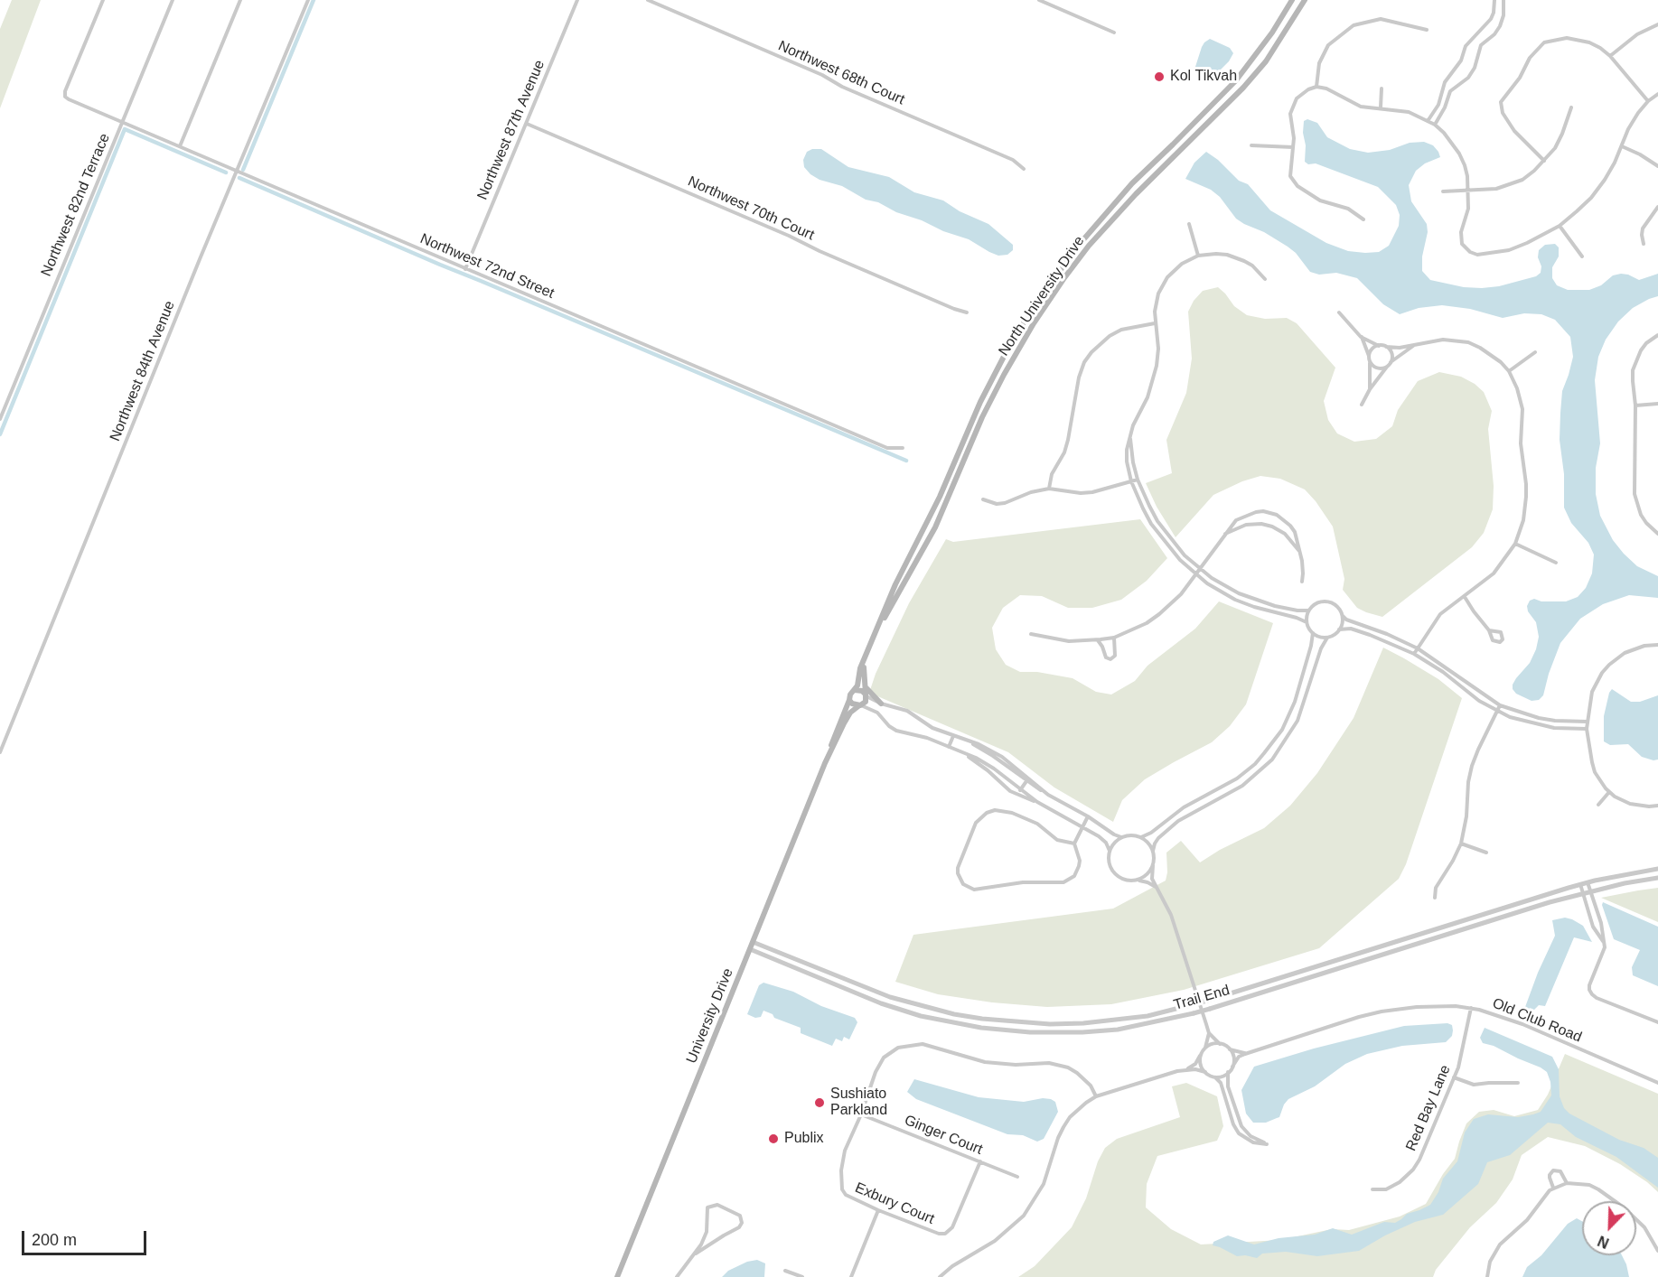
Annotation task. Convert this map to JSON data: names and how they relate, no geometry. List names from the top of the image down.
{
  "streets": {
    "main road": ["North University Drive", "University Drive"],
    "street": [
      "Northwest 68th Court",
      "Northwest 87th Avenue",
      "Northwest 82nd Terrace",
      "Northwest 70th Court",
      "Northwest 72nd Street",
      "Northwest 84th Avenue",
      "Trail End",
      "Old Club Road",
      "Red Bay Lane",
      "Ginger Court",
      "Exbury Court"
    ]
  },
  "crossings": [
    ["Northwest 87th Avenue", "Northwest 70th Court"],
    ["Northwest 87th Avenue", "Northwest 72nd Street"],
    ["Northwest 82nd Terrace", "Northwest 72nd Street"],
    ["Northwest 72nd Street", "Northwest 84th Avenue"],
    ["Trail End", "University Drive"],
    ["Old Club Road", "Red Bay Lane"],
    ["Ginger Court", "Exbury Court"]
  ],
  "places": ["Kol Tikvah", "Sushiato Parkland", "Publix"],
  "scale_bar": "200 m",
  "north": "bottom left"
}
